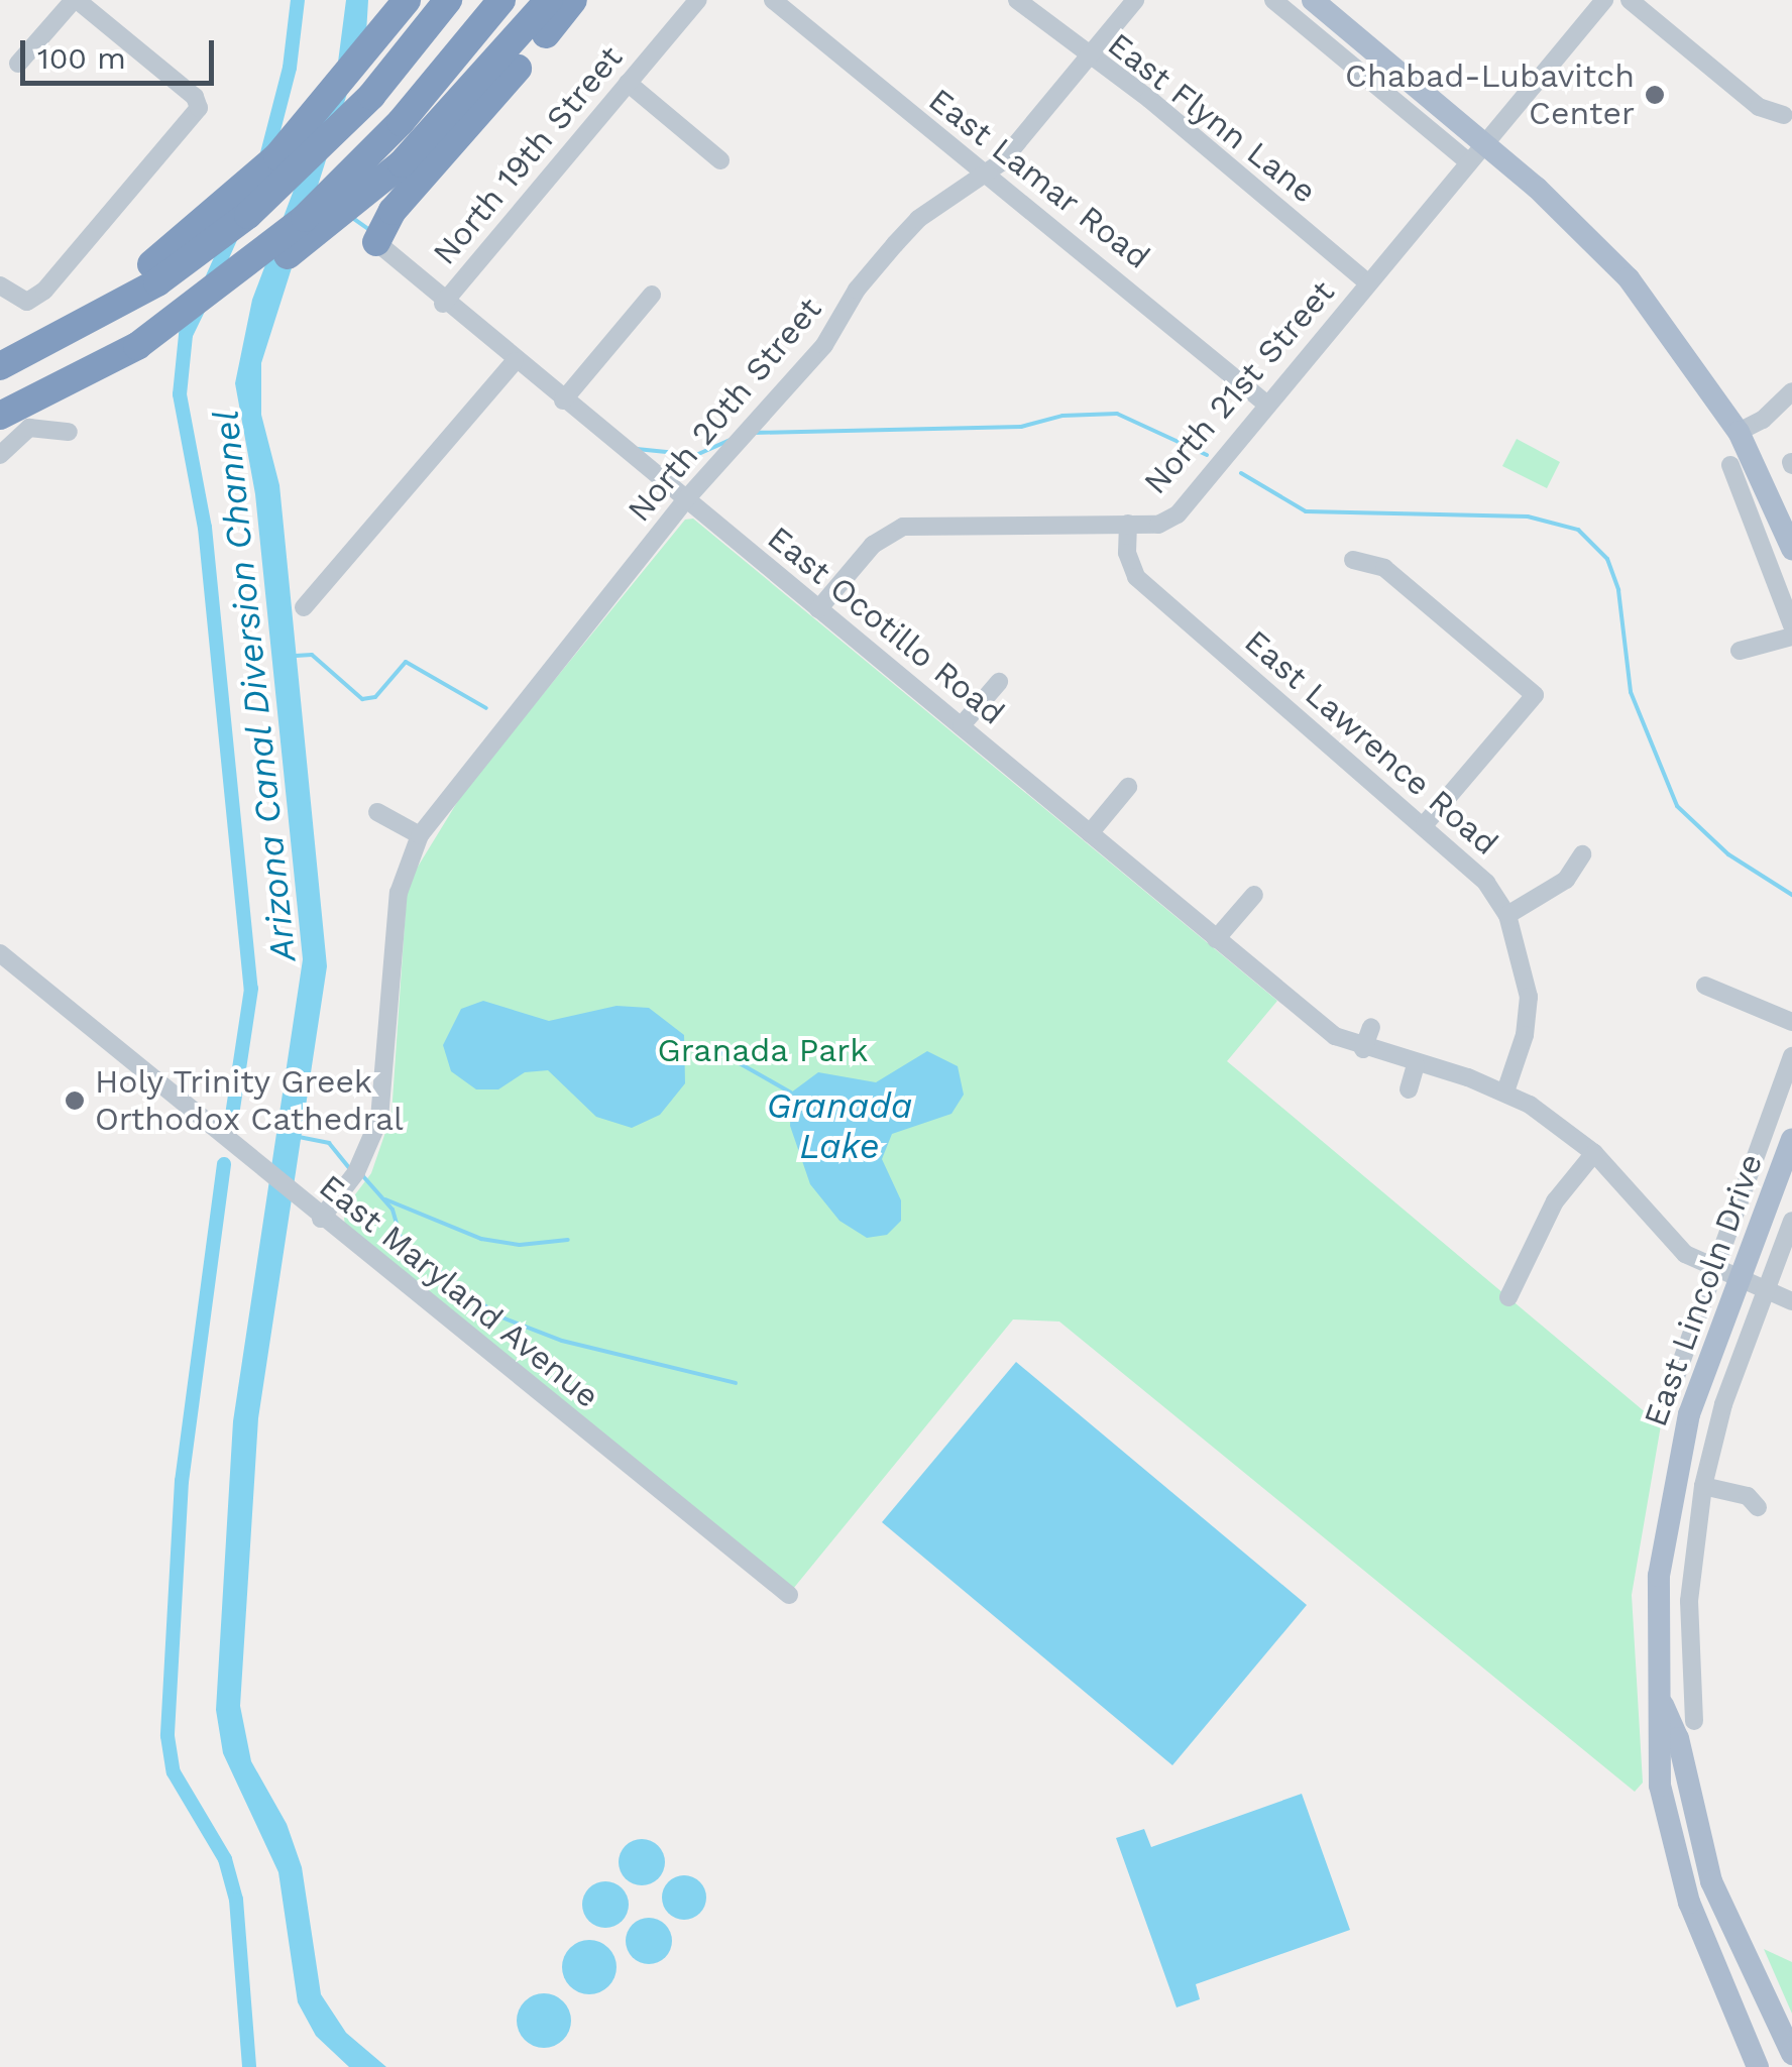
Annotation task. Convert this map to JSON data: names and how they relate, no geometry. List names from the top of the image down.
{
  "streets": {
    "main road": ["East Lincoln Drive"],
    "street": [
      "East Flynn Lane",
      "North 19th Street",
      "East Lamar Road",
      "North 21st Street",
      "North 20th Street",
      "East Ocotillo Road",
      "East Lawrence Road",
      "East Maryland Avenue"
    ]
  },
  "crossings": [
    ["East Flynn Lane", "North 21st Street"],
    ["East Flynn Lane", "North 20th Street"],
    ["North 19th Street", "East Ocotillo Road"],
    ["East Lamar Road", "North 21st Street"],
    ["East Lamar Road", "North 20th Street"],
    ["North 21st Street", "East Ocotillo Road"],
    ["North 21st Street", "East Lawrence Road"],
    ["North 20th Street", "East Ocotillo Road"],
    ["North 20th Street", "East Maryland Avenue"],
    ["East Ocotillo Road", "East Lawrence Road"],
    ["East Ocotillo Road", "East Lincoln Drive"]
  ],
  "water": ["Arizona Canal Diversion Channel", "Granada Lake"],
  "parks": ["Granada Park"],
  "places": ["Chabad-Lubavitch Center", "Holy Trinity Greek Orthodox Cathedral"],
  "scale_bar": "100 m"
}
